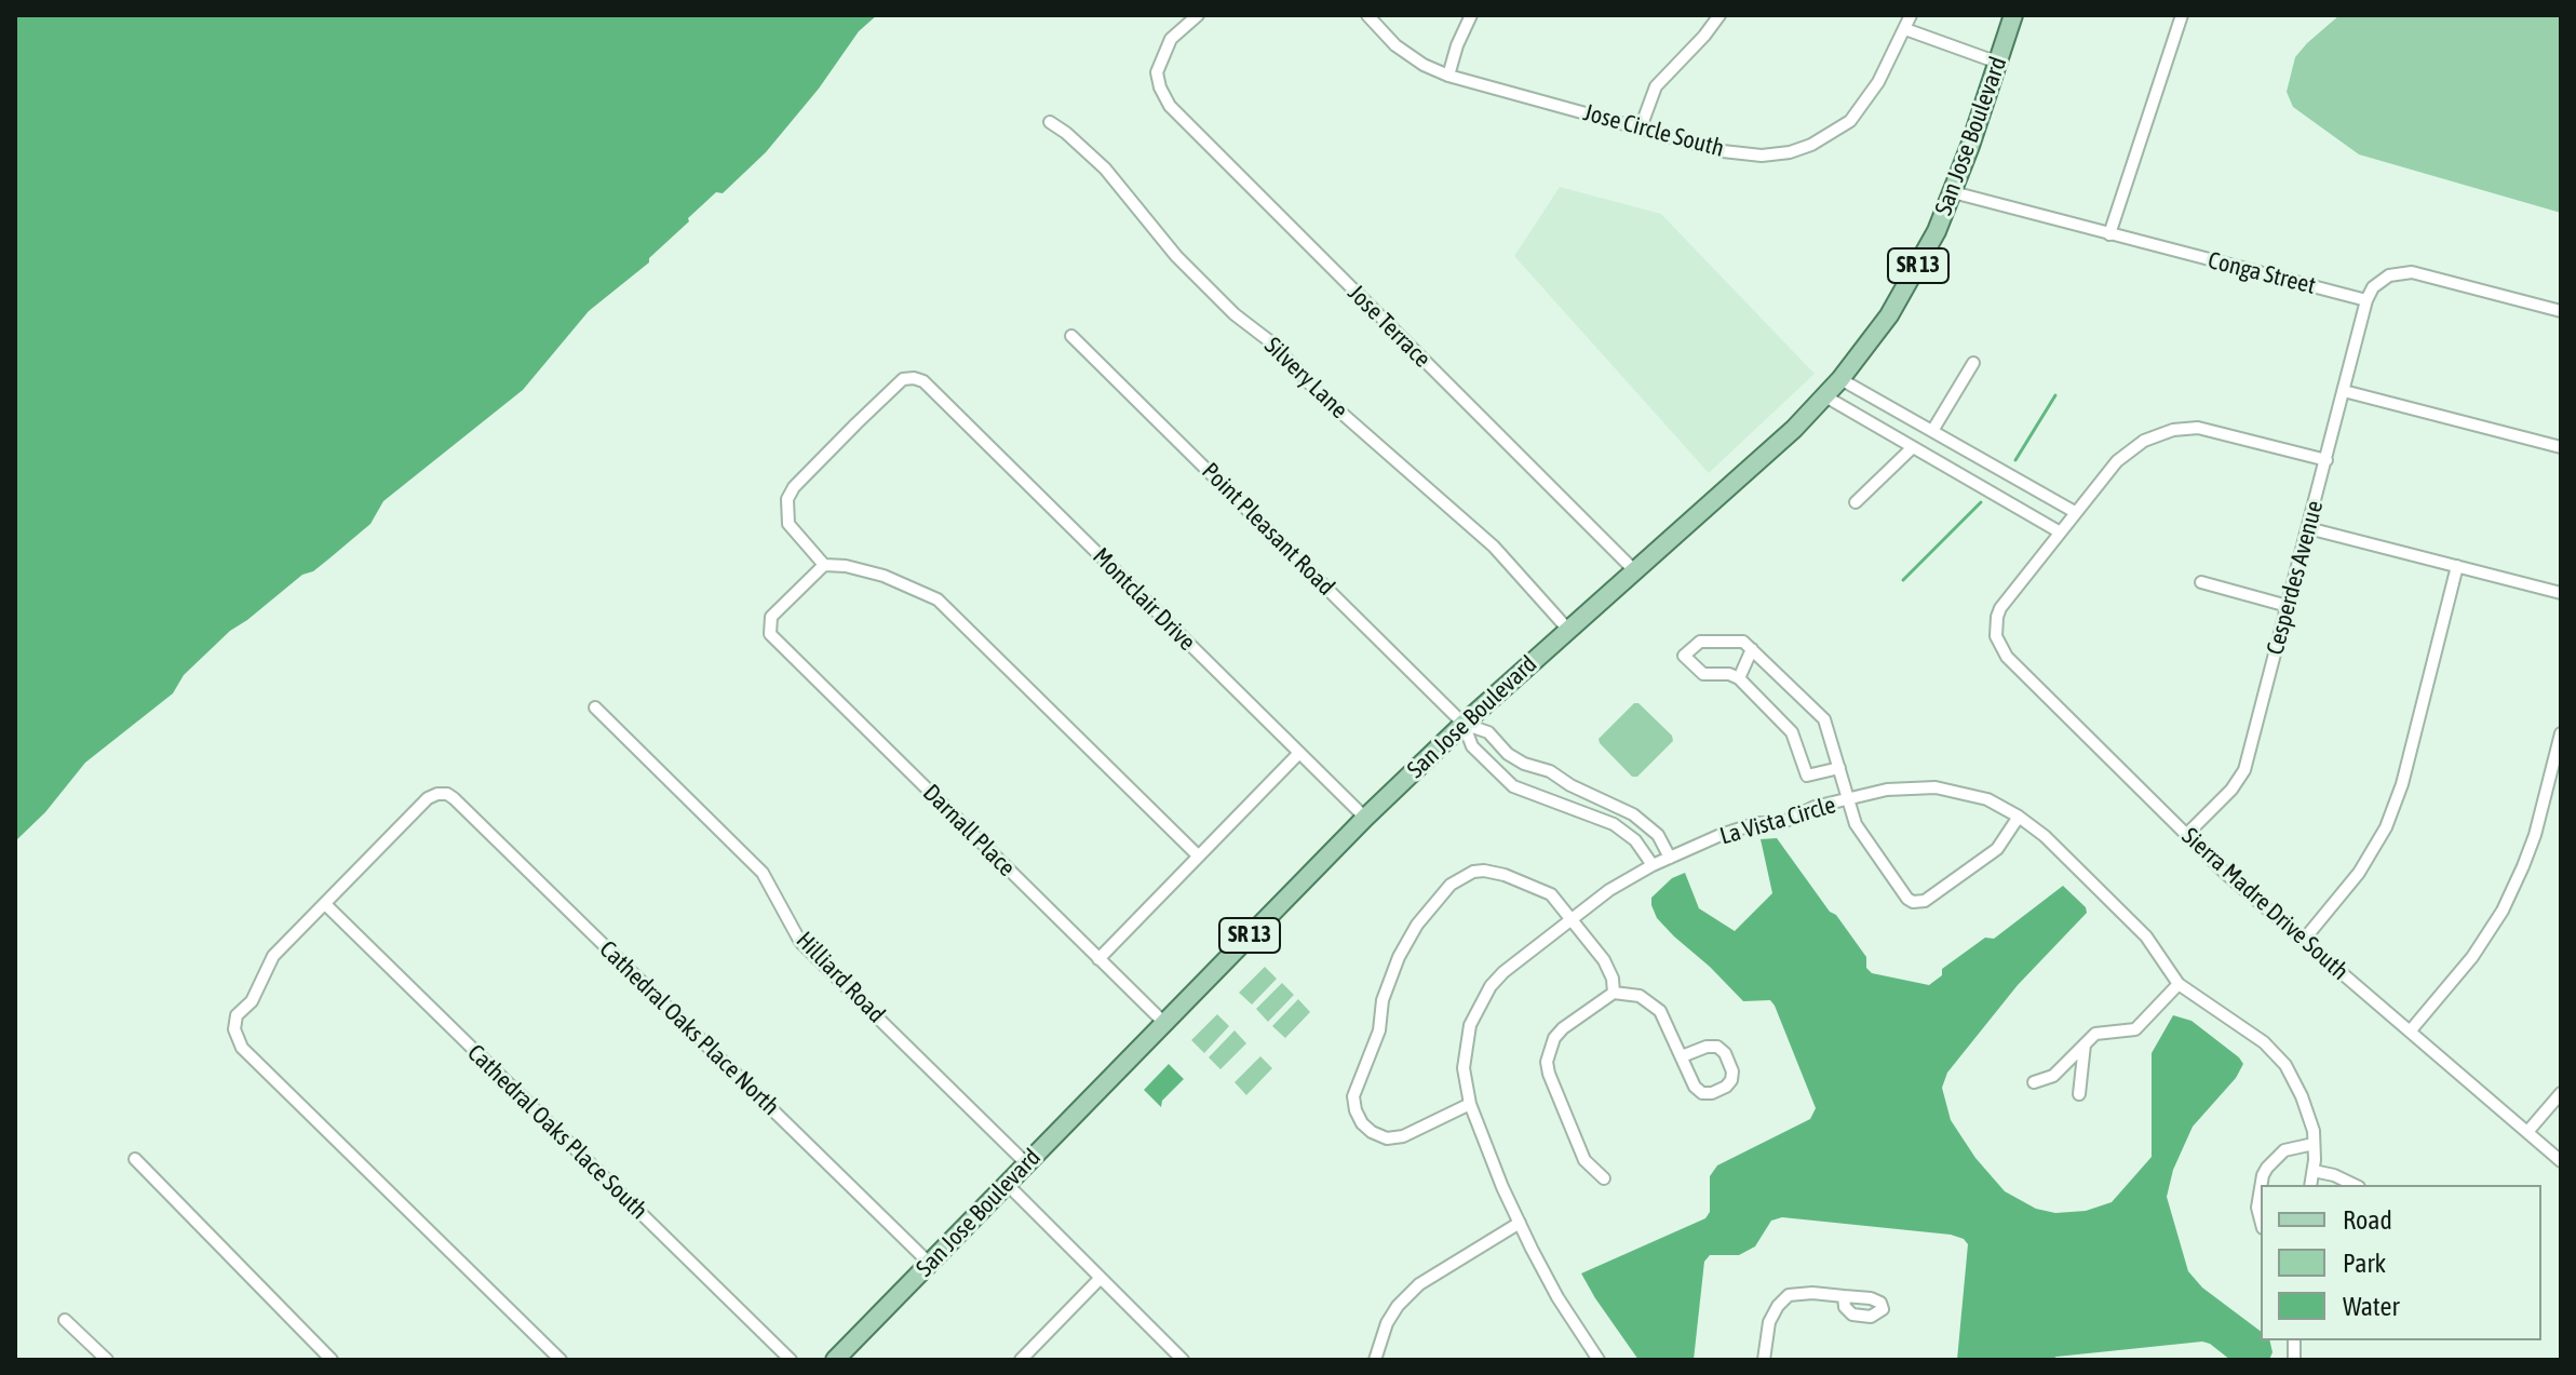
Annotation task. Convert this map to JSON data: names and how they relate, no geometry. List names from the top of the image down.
{
  "streets": {
    "main road": ["San Jose Boulevard", "SR 13"],
    "street": [
      "Jose Circle South",
      "Conga Street",
      "Jose Terrace",
      "Silvery Lane",
      "Point Pleasant Road",
      "Cesperdes Avenue",
      "Montclair Drive",
      "La Vista Circle",
      "Darnall Place",
      "Sierra Madre Drive South",
      "Hilliard Road",
      "Cathedral Oaks Place North",
      "Cathedral Oaks Place South"
    ]
  },
  "crossings": [
    ["San Jose Boulevard", "Conga Street"],
    ["San Jose Boulevard", "Jose Terrace"],
    ["San Jose Boulevard", "Silvery Lane"],
    ["San Jose Boulevard", "Point Pleasant Road"],
    ["San Jose Boulevard", "Montclair Drive"],
    ["San Jose Boulevard", "Darnall Place"],
    ["San Jose Boulevard", "Hilliard Road"],
    ["San Jose Boulevard", "Cathedral Oaks Place North"],
    ["Conga Street", "Cesperdes Avenue"],
    ["Point Pleasant Road", "La Vista Circle"],
    ["Cesperdes Avenue", "Sierra Madre Drive South"],
    ["Montclair Drive", "Darnall Place"],
    ["Cathedral Oaks Place North", "Cathedral Oaks Place South"]
  ],
  "legend": ["Road", "Park", "Water"]
}
